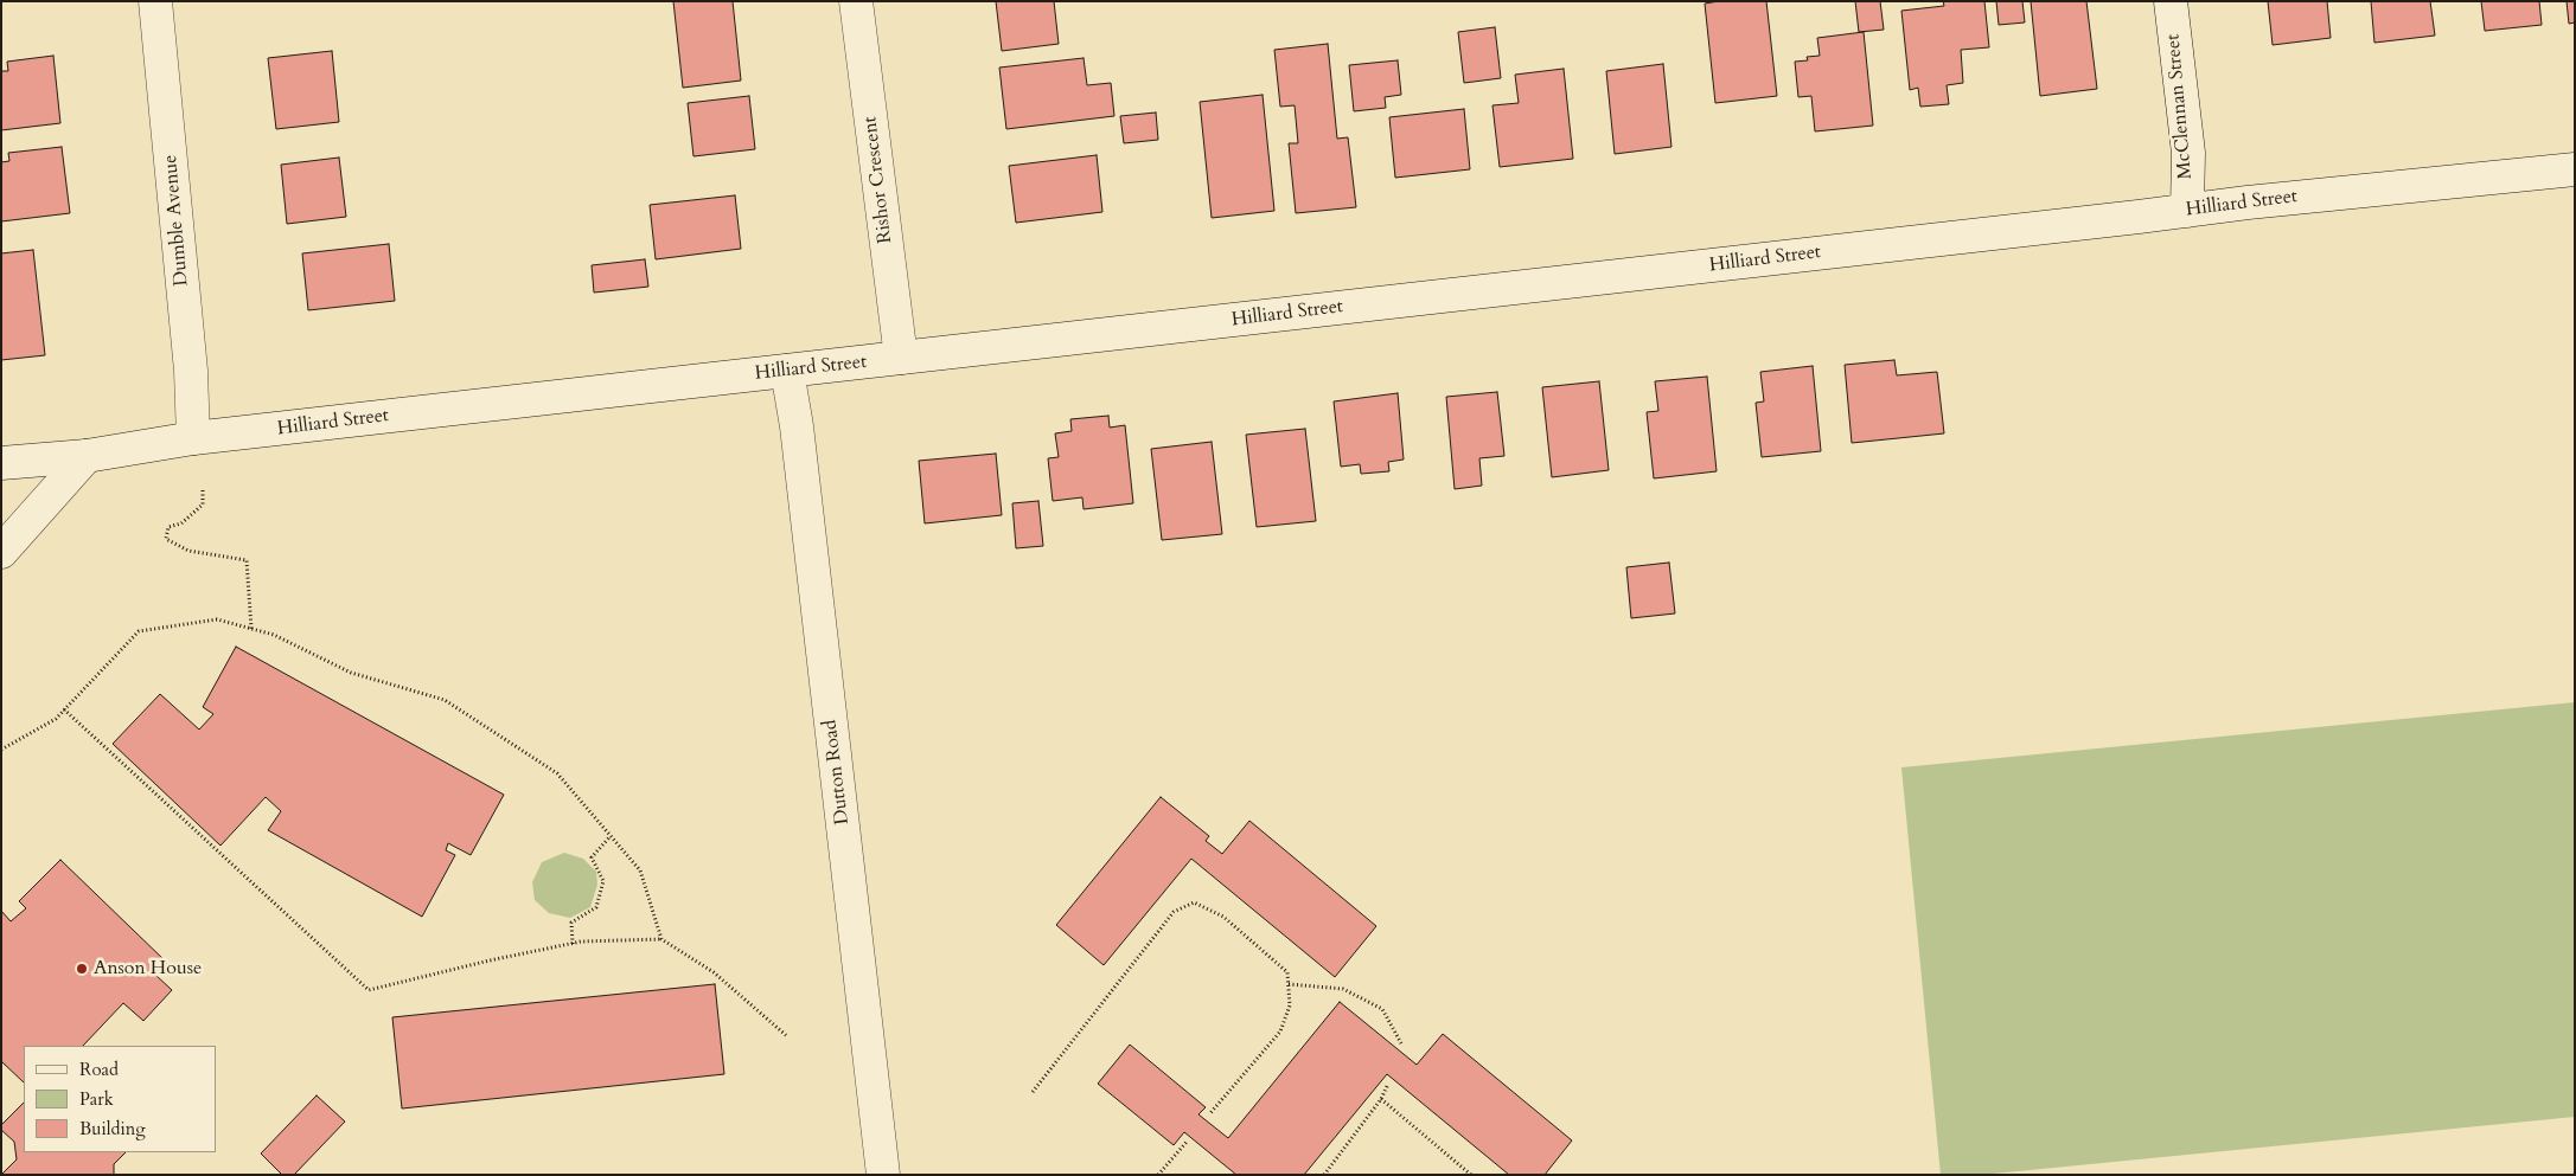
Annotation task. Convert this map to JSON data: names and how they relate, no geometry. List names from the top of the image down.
{
  "streets": {
    "street": [
      "McClennan Street",
      "Rishor Crescent",
      "Hilliard Street",
      "Dumble Avenue",
      "Dutton Road"
    ]
  },
  "crossings": [
    ["McClennan Street", "Hilliard Street"],
    ["Rishor Crescent", "Hilliard Street"],
    ["Hilliard Street", "Dumble Avenue"],
    ["Hilliard Street", "Dutton Road"]
  ],
  "places": ["Anson House"],
  "legend": ["Road", "Park", "Building"]
}
